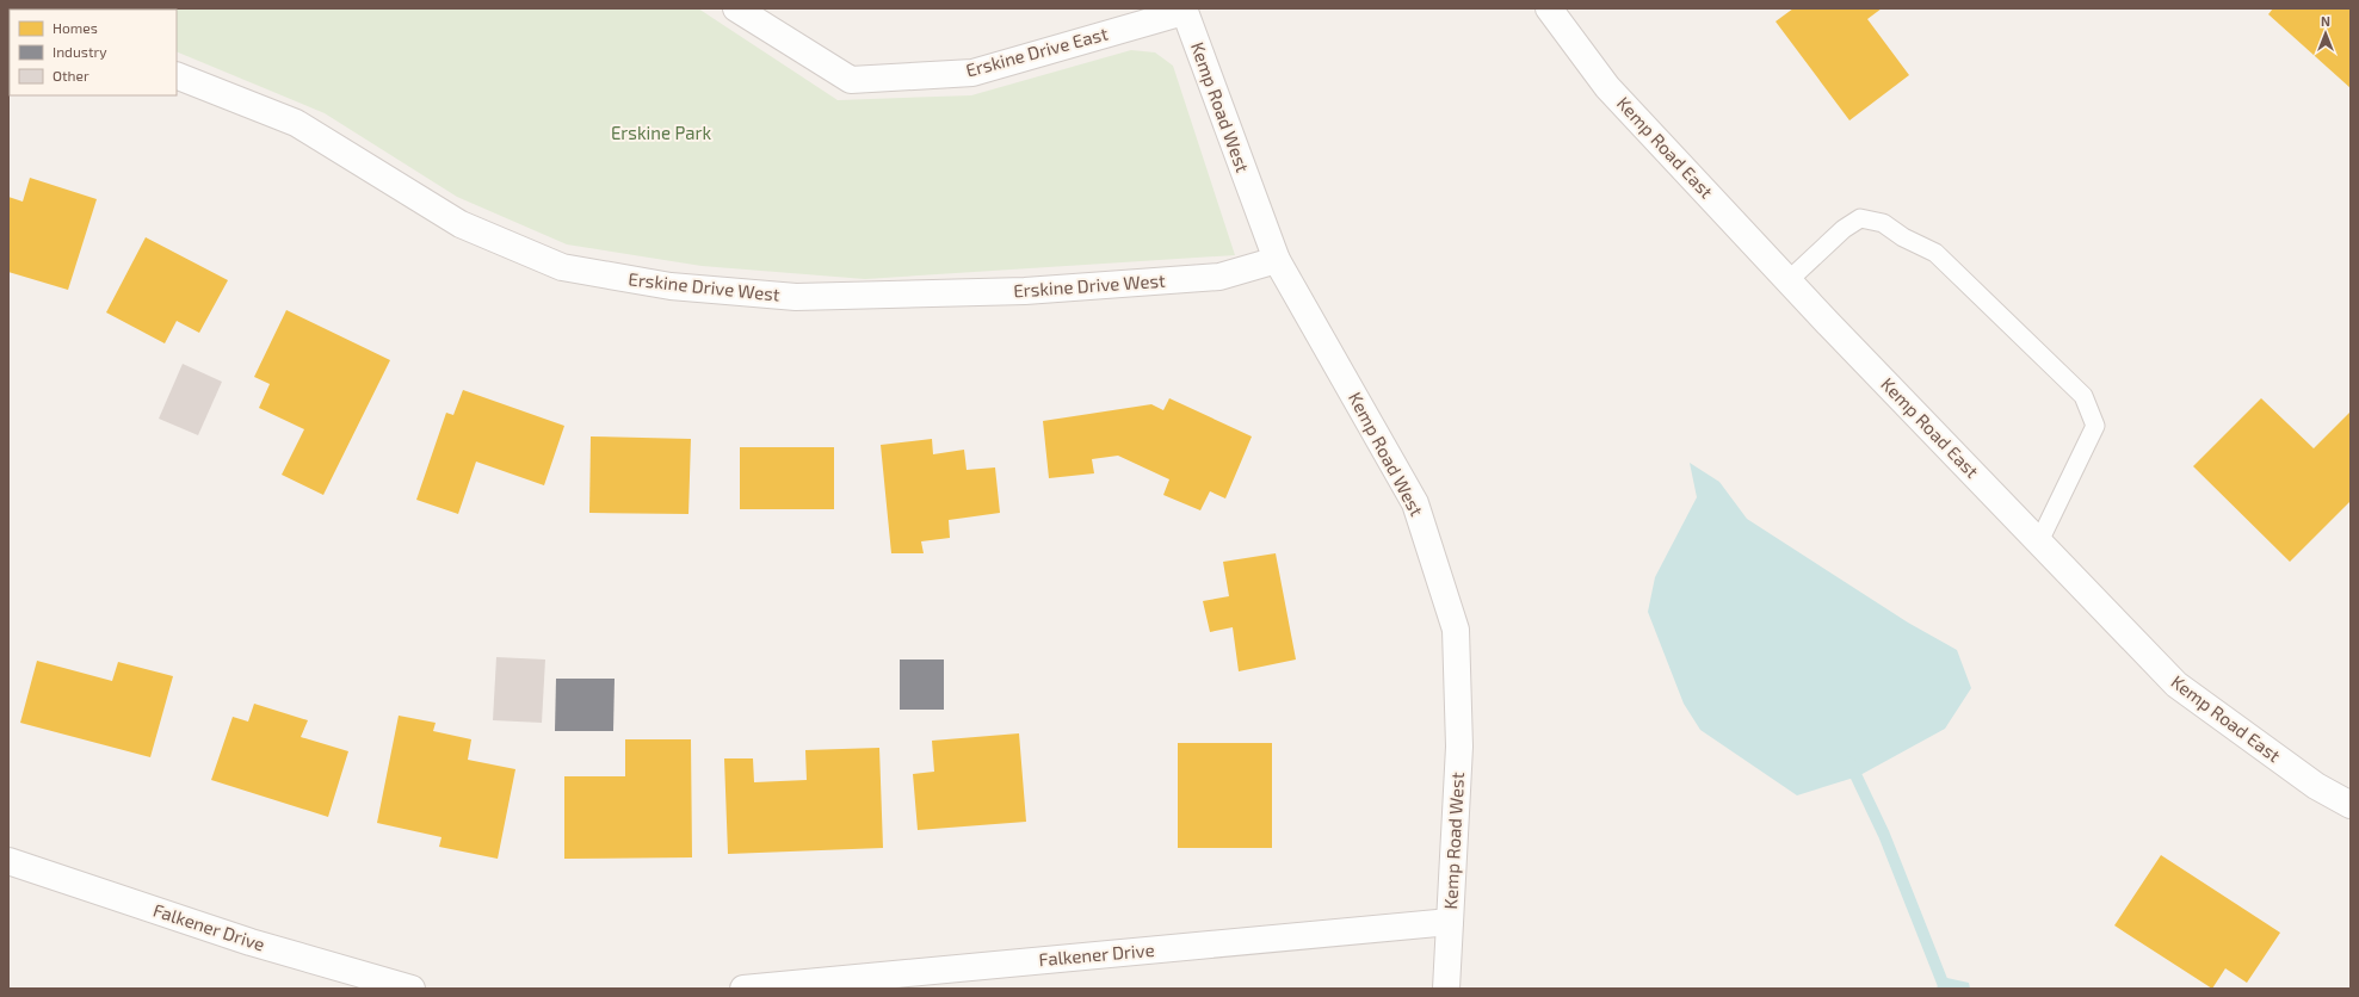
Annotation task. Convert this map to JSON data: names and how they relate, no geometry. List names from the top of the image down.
{
  "streets": {
    "street": [
      "Erskine Drive East",
      "Kemp Road West",
      "Kemp Road East",
      "Erskine Drive West",
      "Falkener Drive"
    ]
  },
  "crossings": [
    ["Erskine Drive East", "Kemp Road West"],
    ["Kemp Road West", "Erskine Drive West"],
    ["Kemp Road West", "Falkener Drive"]
  ],
  "parks": ["Erskine Park"],
  "legend": ["Homes", "Industry", "Other"],
  "north": "top"
}
